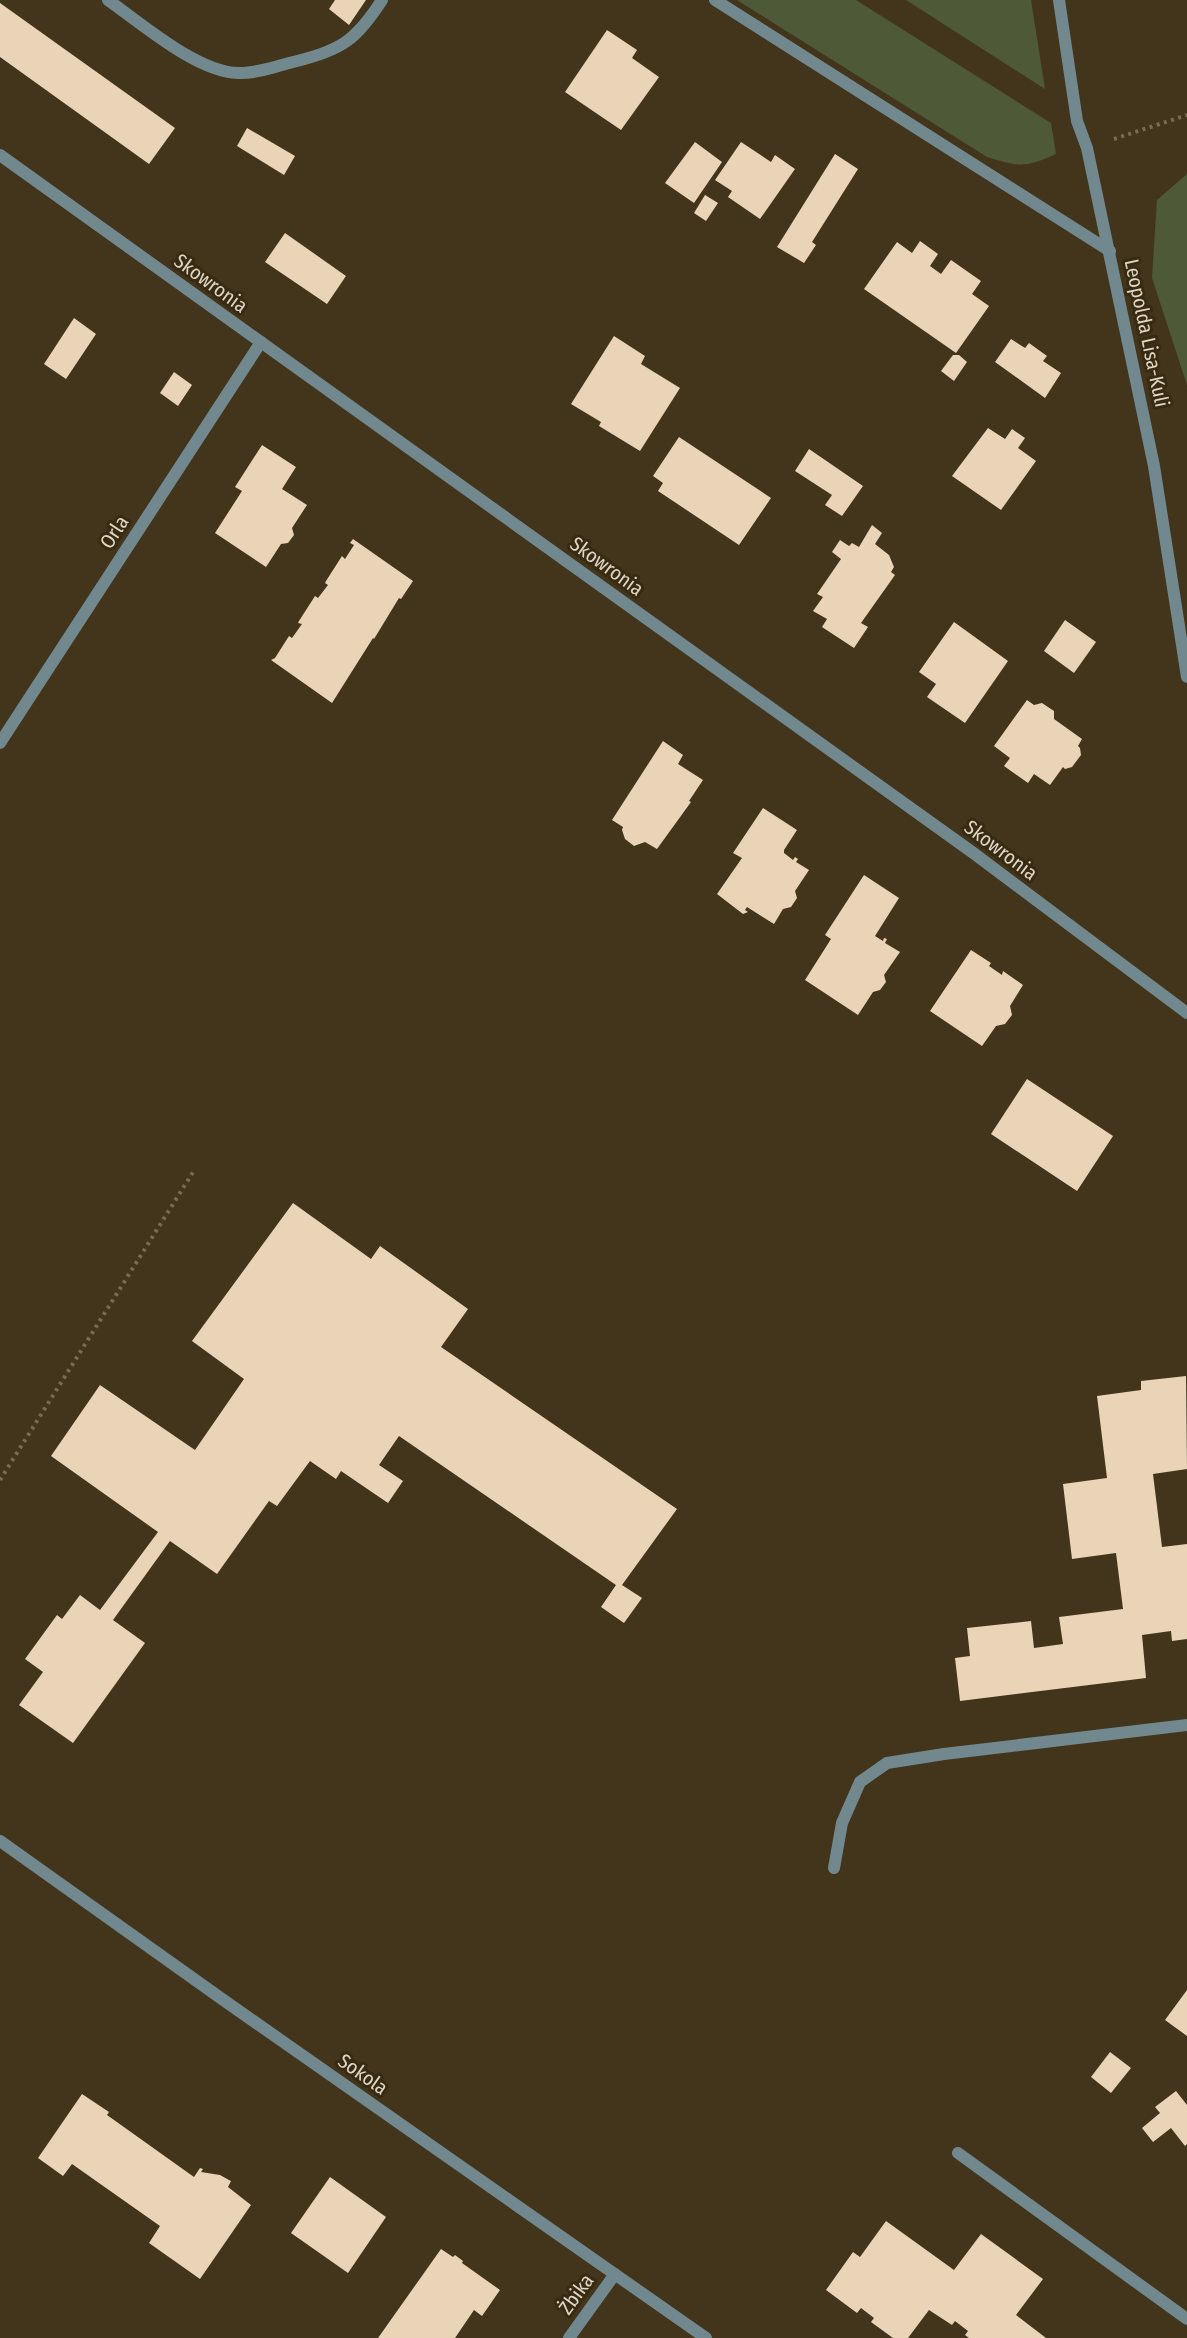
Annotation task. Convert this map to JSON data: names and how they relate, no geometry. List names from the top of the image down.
{
  "streets": {
    "street": [
      "Skowronia",
      "Leopolda Lisa-Kuli",
      "Orla",
      "Sokola",
      "Żbika"
    ]
  },
  "crossings": [
    ["Skowronia", "Orla"],
    ["Sokola", "Żbika"]
  ]
}
